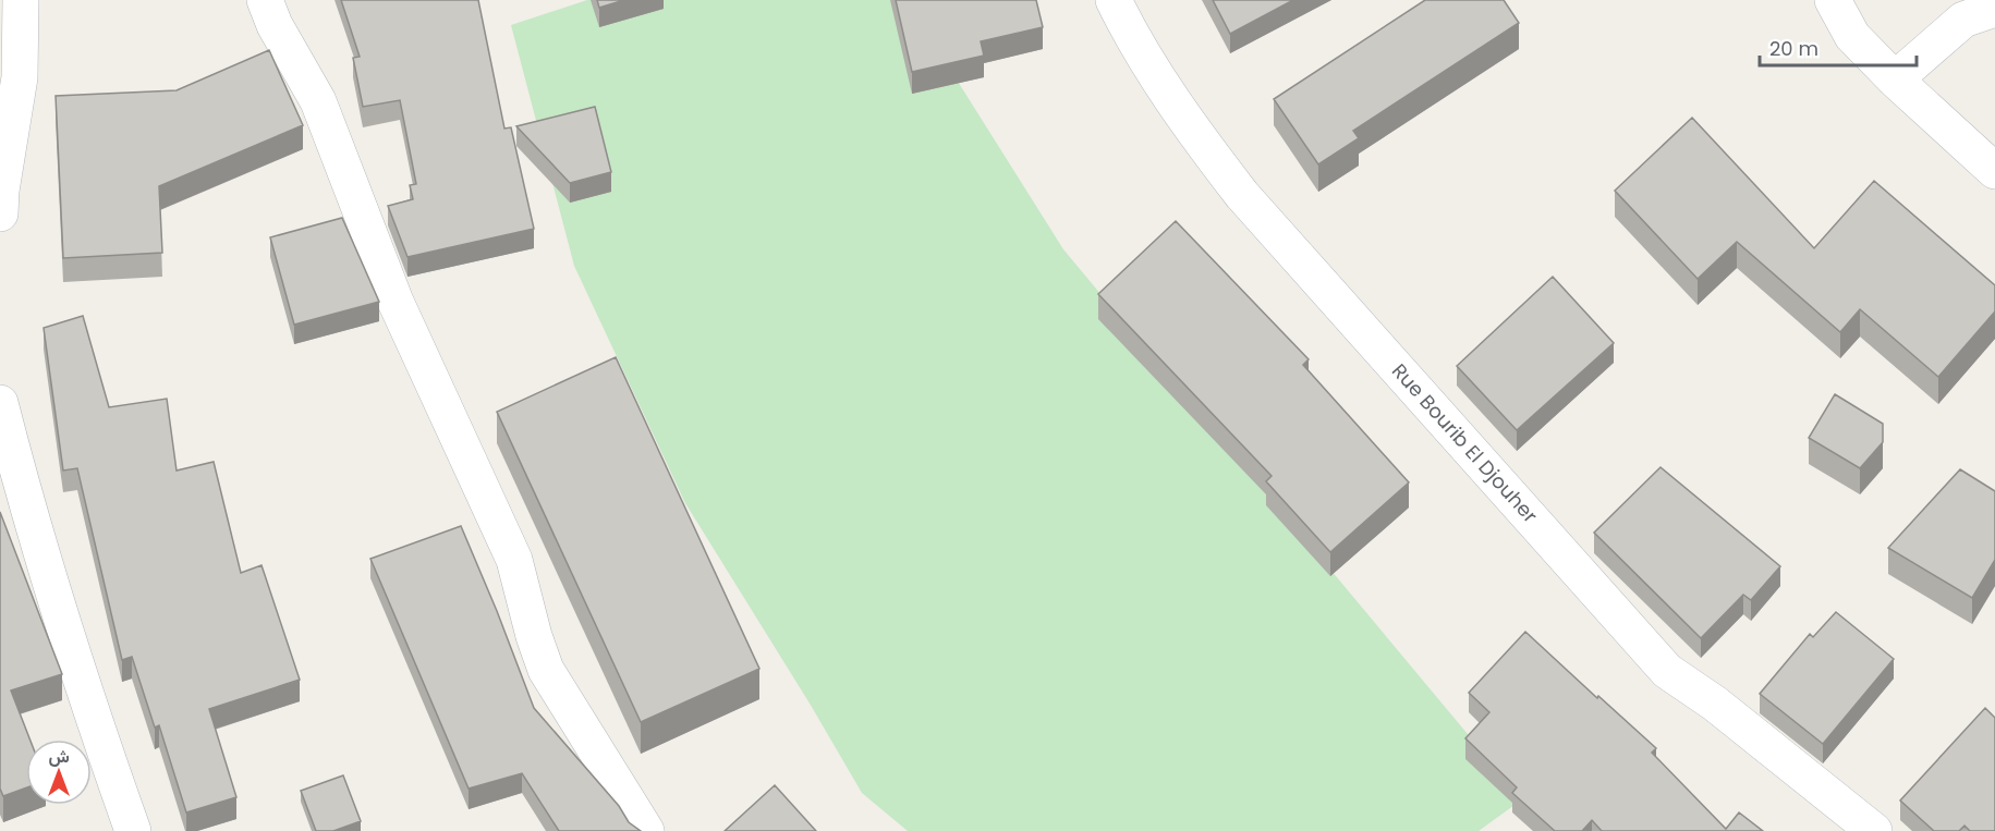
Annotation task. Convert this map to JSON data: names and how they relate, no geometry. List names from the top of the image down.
{
  "streets": {
    "street": ["Rue Bourib El Djouher"]
  },
  "scale_bar": "20 m",
  "north": "top"
}
